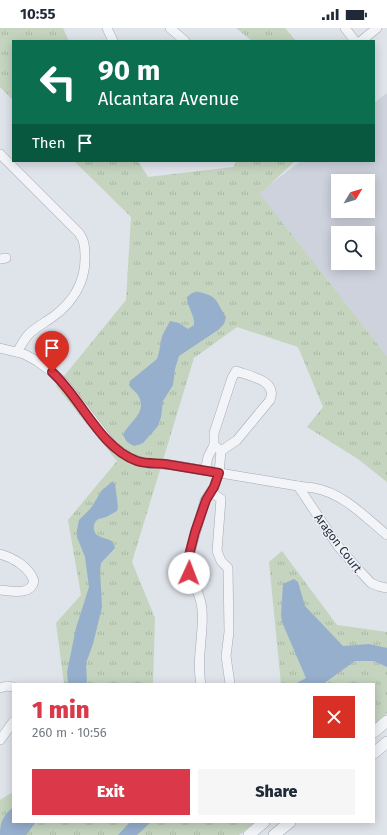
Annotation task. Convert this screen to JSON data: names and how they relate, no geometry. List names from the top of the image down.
{
  "streets": {
    "street": ["Aragon Court"]
  },
  "north": "top right",
  "page": {
    "status": "10:55",
    "turn": ["90 m", "Alcantara Avenue"],
    "then": "Then",
    "heading": ["1 min", "260 m · 10:56"],
    "buttons": ["Exit", "Share"]
  }
}
